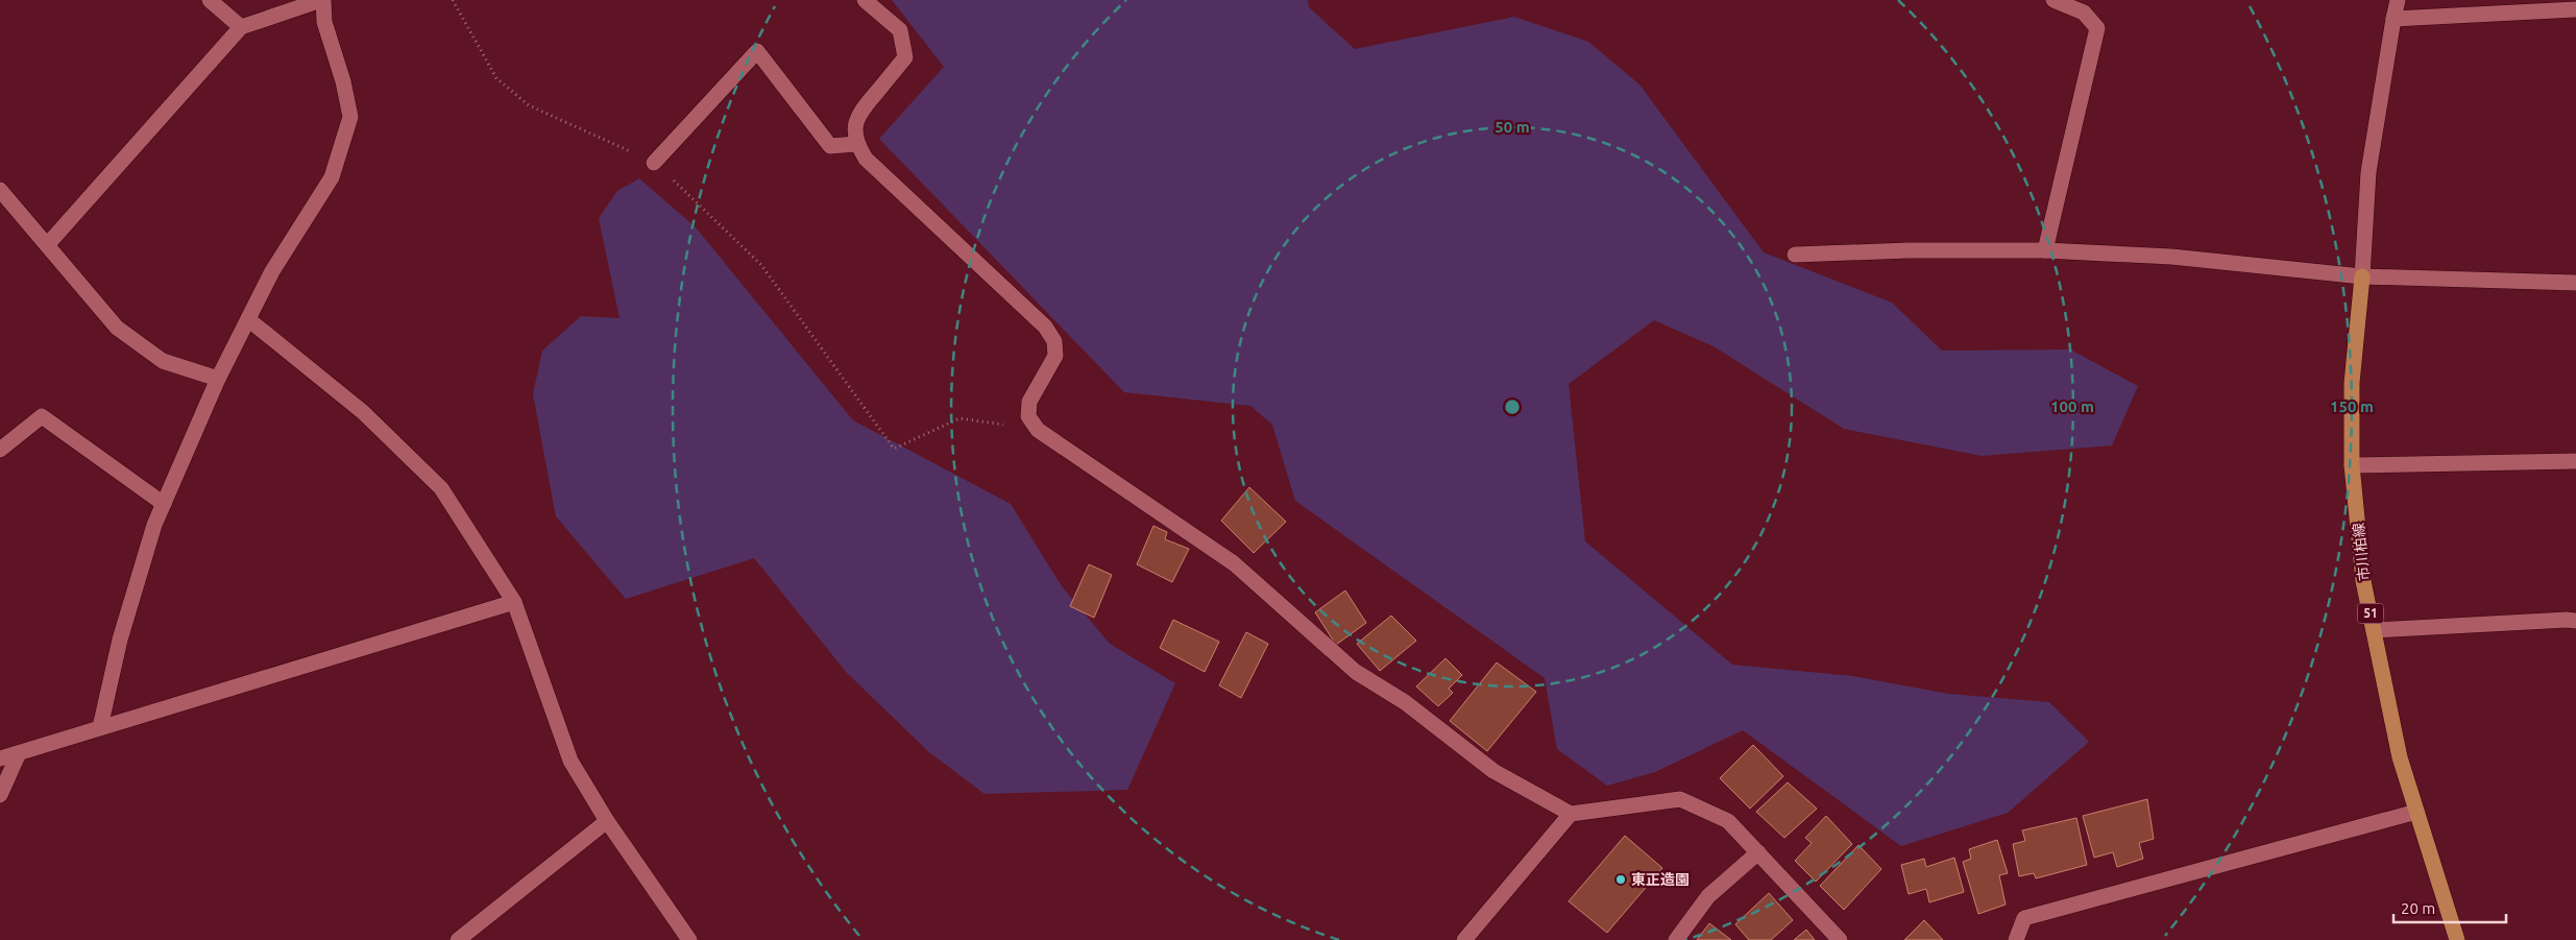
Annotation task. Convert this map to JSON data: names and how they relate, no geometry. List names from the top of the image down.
{
  "streets": {
    "main road": ["市川柏線", "51"]
  },
  "places": ["東正造園"],
  "scale_bar": "20 m",
  "rings": ["50 m", "100 m", "150 m"]
}
